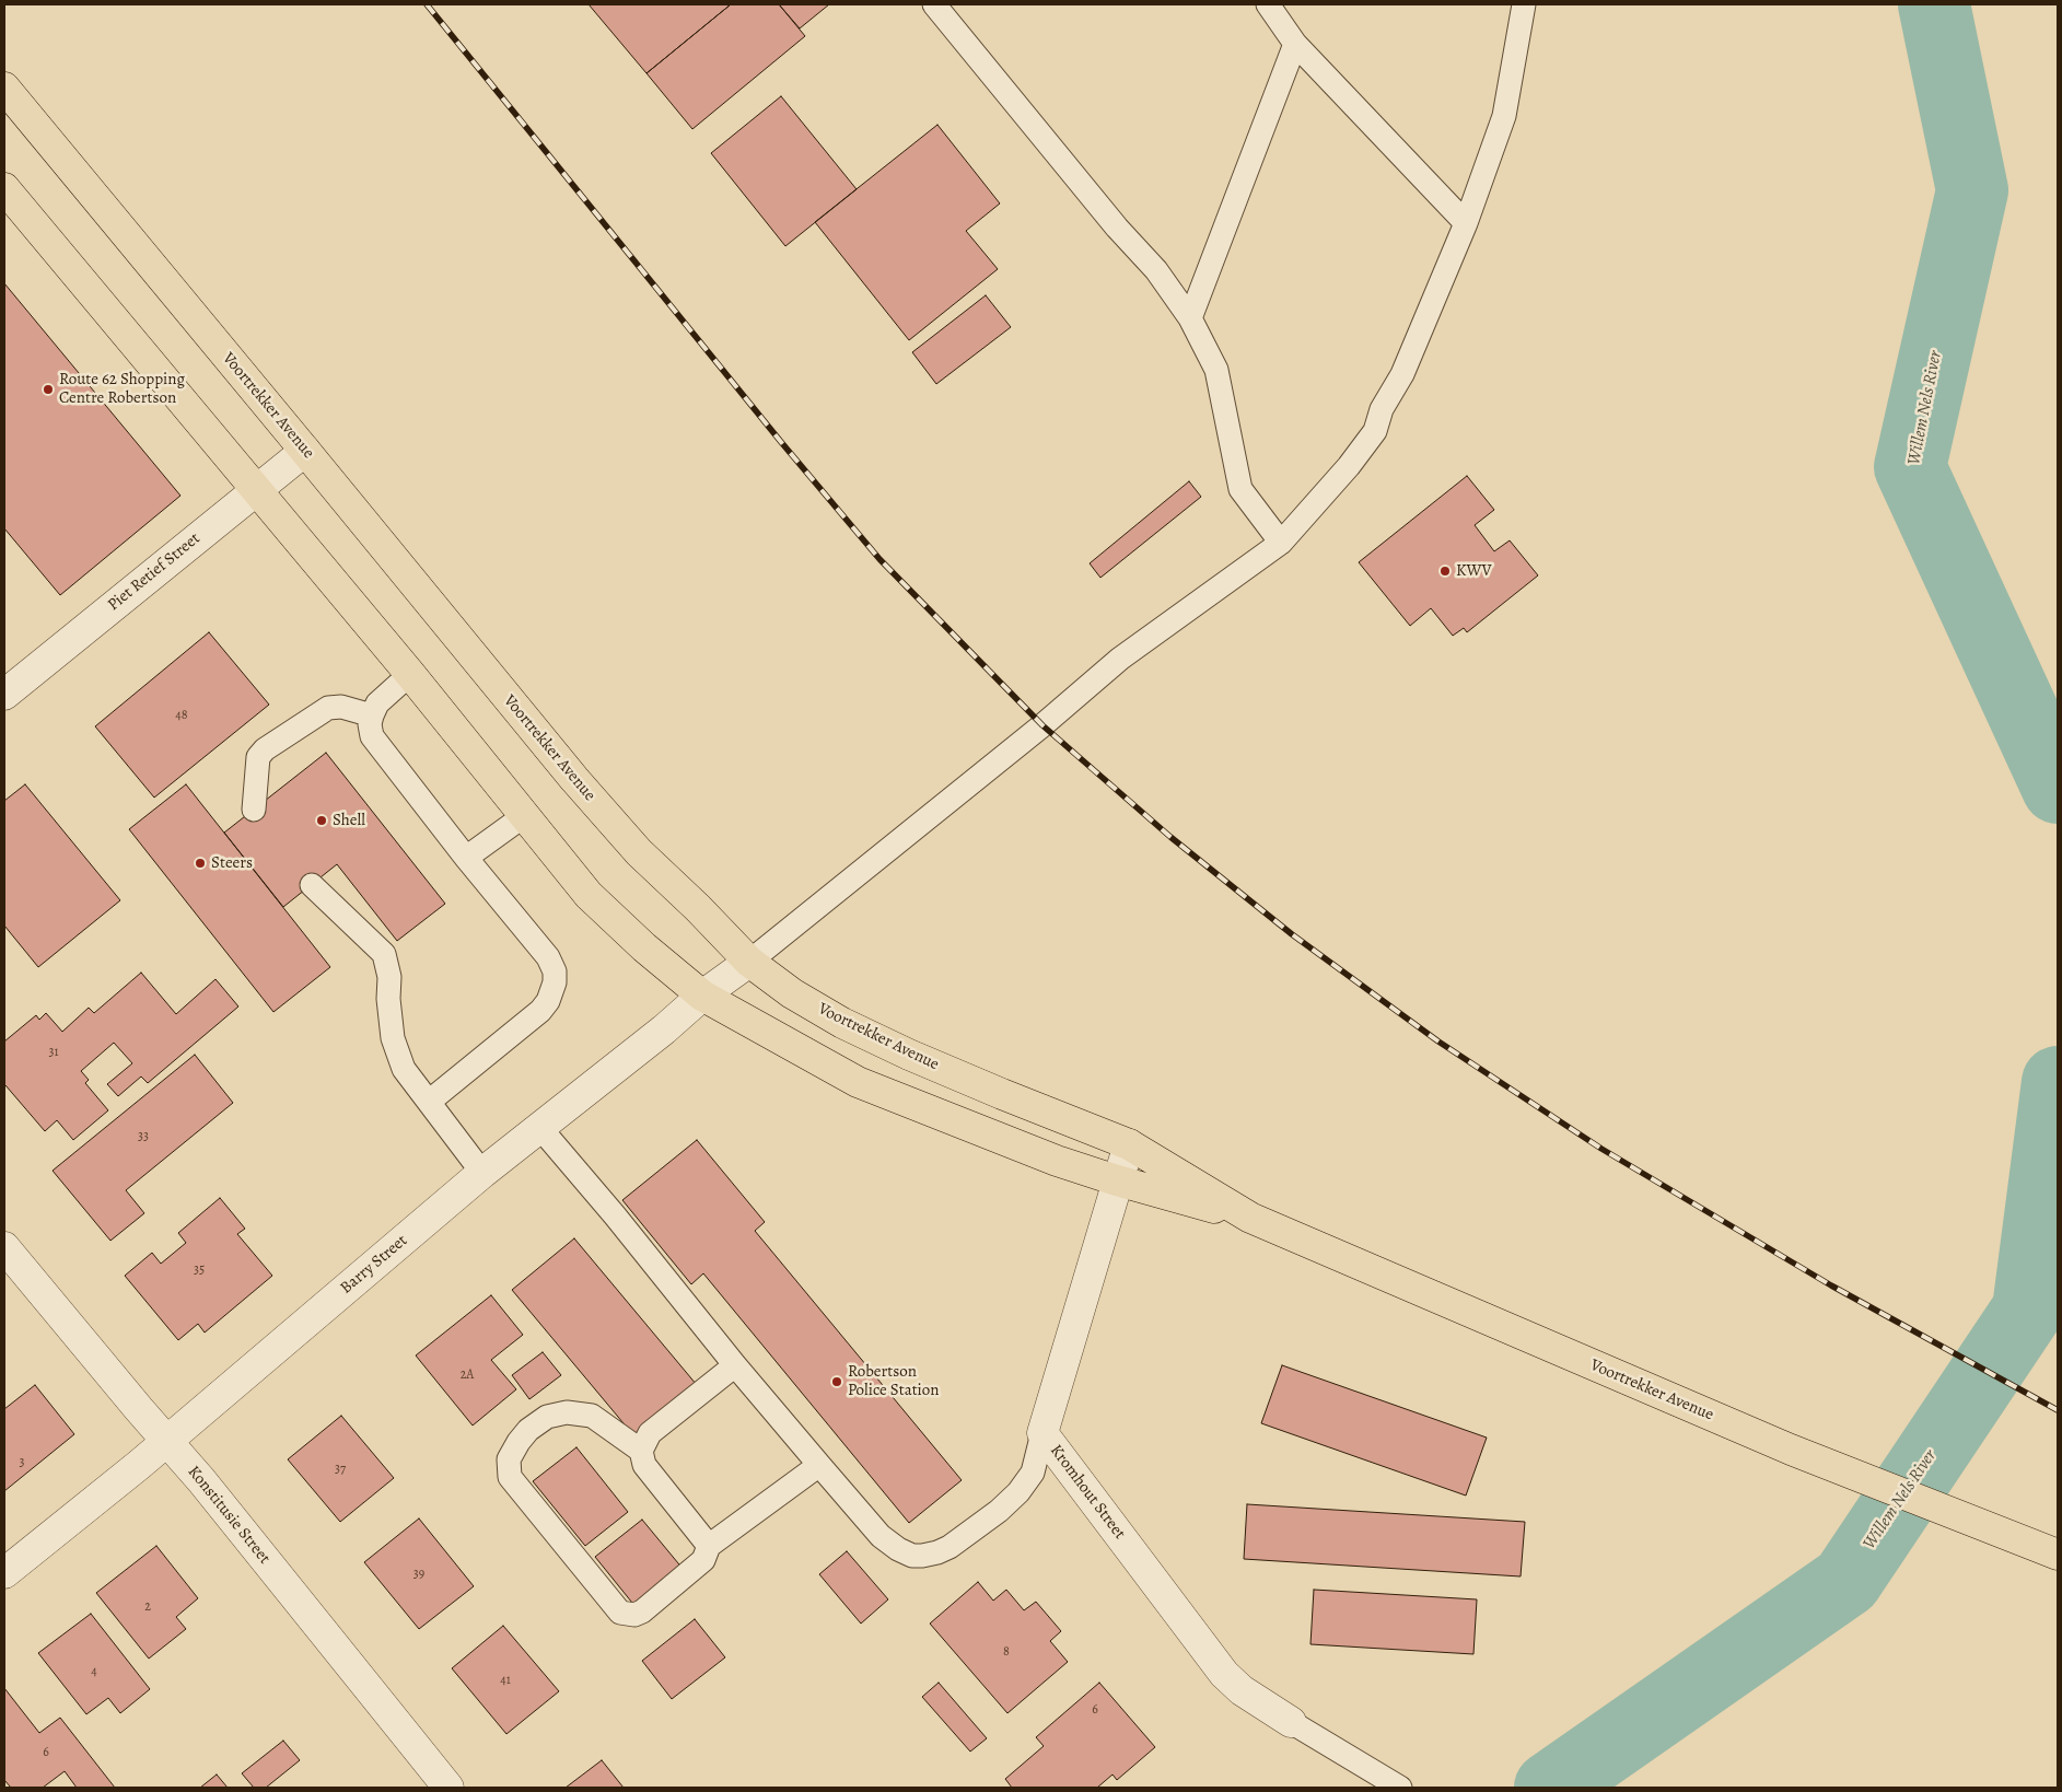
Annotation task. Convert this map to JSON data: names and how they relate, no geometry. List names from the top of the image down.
{
  "streets": {
    "main road": ["Voortrekker Avenue"],
    "street": [
      "Piet Retief Street",
      "Barry Street",
      "Kromhout Street",
      "Konstitusie Street"
    ]
  },
  "crossings": [
    ["Voortrekker Avenue", "Piet Retief Street"],
    ["Voortrekker Avenue", "Barry Street"],
    ["Voortrekker Avenue", "Kromhout Street"],
    ["Barry Street", "Konstitusie Street"]
  ],
  "water": ["Willem Nels River"],
  "places": [
    "Route 62 Shopping Centre Robertson",
    "KWV",
    "Shell",
    "Steers",
    "Robertson Police Station"
  ],
  "house_numbers": [
    "48",
    "31",
    "33",
    "35",
    "2A",
    "3",
    "37",
    "39",
    "2",
    "8",
    "4",
    "41",
    "6",
    "6"
  ]
}
